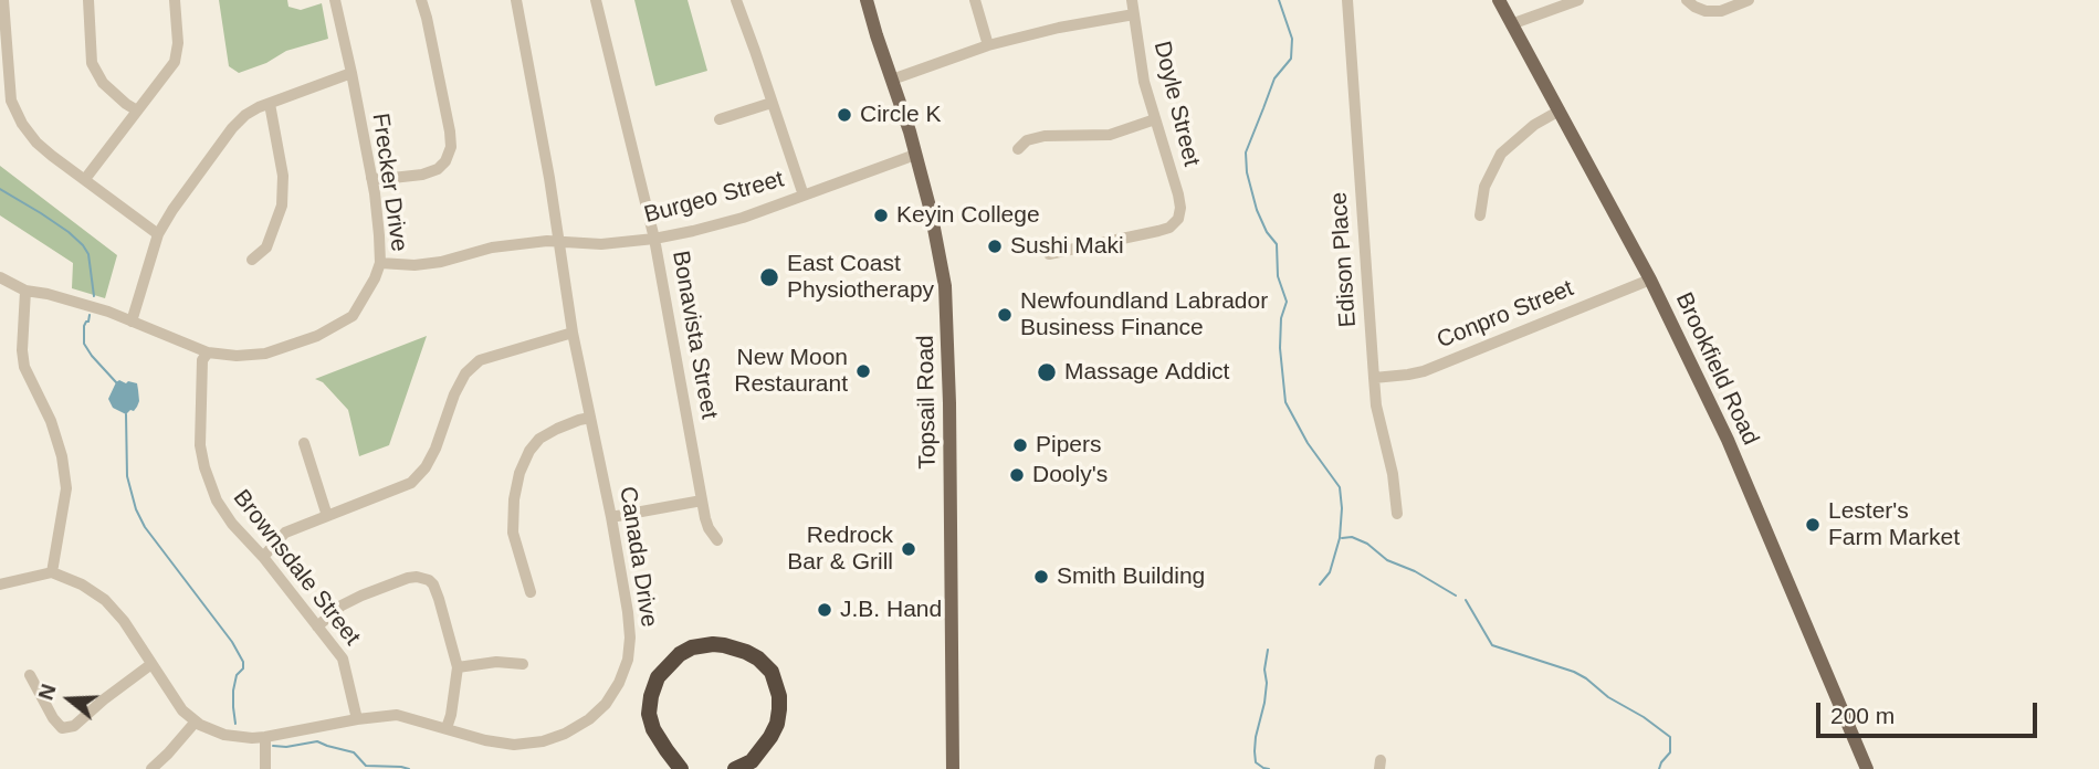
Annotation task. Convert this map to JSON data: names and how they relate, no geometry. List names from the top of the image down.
{
  "streets": {
    "main road": ["Brookfield Road", "Topsail Road"],
    "street": [
      "Doyle Street",
      "Frecker Drive",
      "Burgeo Street",
      "Edison Place",
      "Conpro Street",
      "Bonavista Street",
      "Canada Drive",
      "Brownsdale Street"
    ]
  },
  "crossings": [
    ["Frecker Drive", "Burgeo Street"],
    ["Frecker Drive", "Brownsdale Street"],
    ["Burgeo Street", "Bonavista Street"],
    ["Burgeo Street", "Topsail Road"],
    ["Burgeo Street", "Canada Drive"],
    ["Edison Place", "Conpro Street"],
    ["Conpro Street", "Brookfield Road"],
    ["Canada Drive", "Brownsdale Street"]
  ],
  "places": [
    "Circle K",
    "Keyin College",
    "Sushi Maki",
    "East Coast Physiotherapy",
    "Newfoundland Labrador Business Finance",
    "New Moon Restaurant",
    "Massage Addict",
    "Pipers",
    "Dooly's",
    "Lester's Farm Market",
    "Redrock Bar & Grill",
    "Smith Building",
    "J.B. Hand"
  ],
  "scale_bar": "200 m",
  "north": "left"
}
